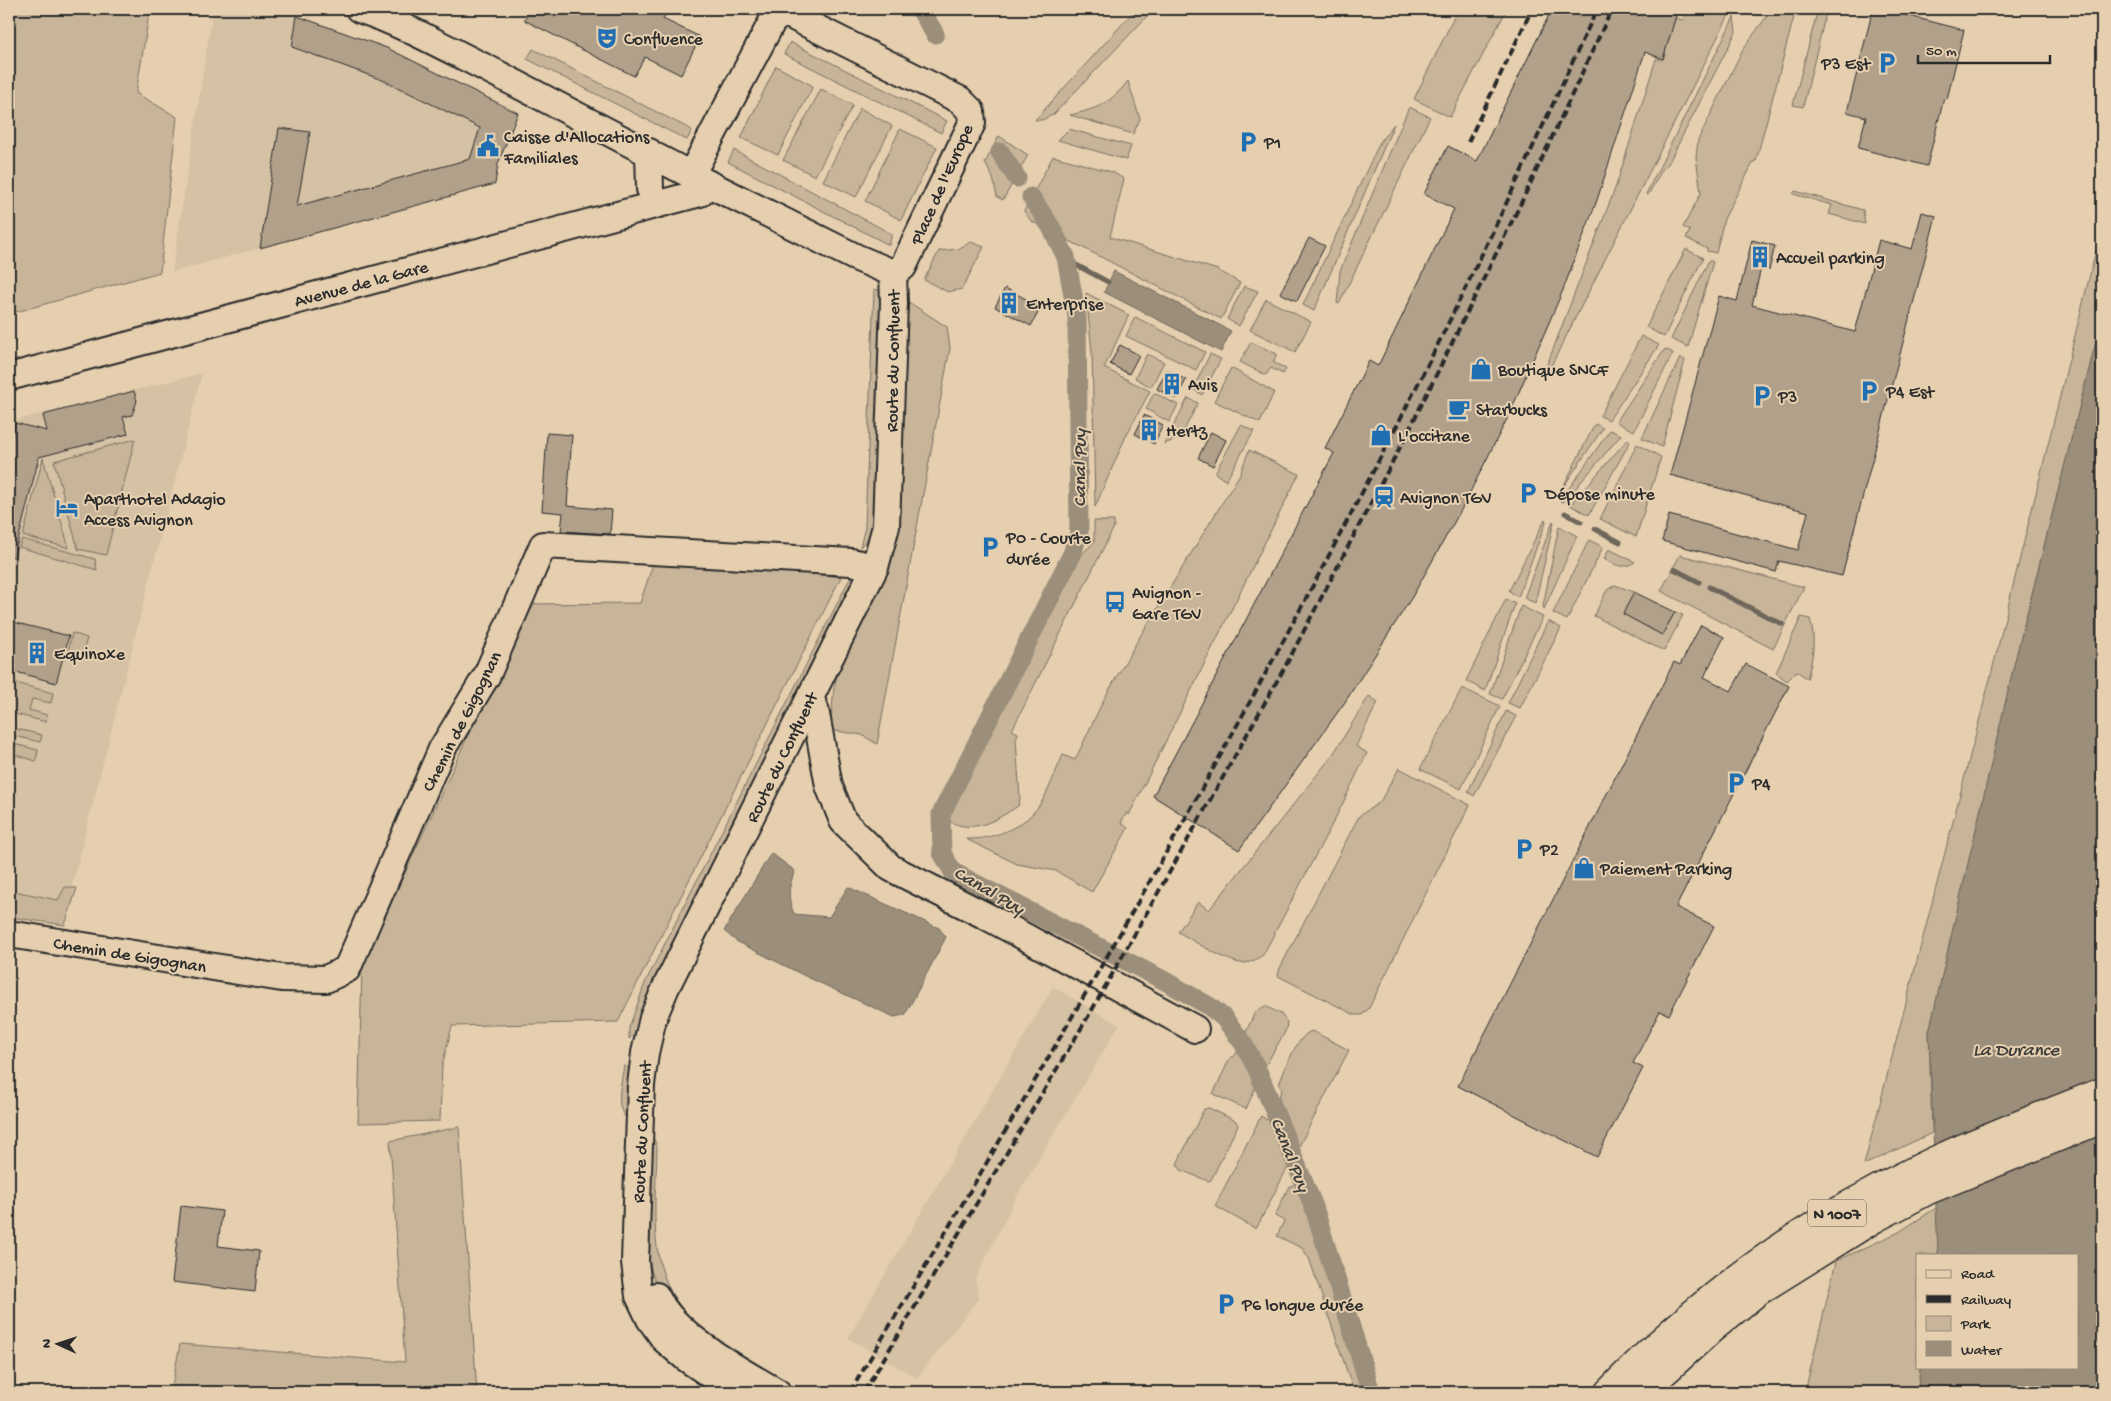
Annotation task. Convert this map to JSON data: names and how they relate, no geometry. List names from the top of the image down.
{
  "streets": {
    "highway": ["N 1007"],
    "street": [
      "Place de l'Europe",
      "Avenue de la Gare",
      "Route du Confluent",
      "Chemin de Gigognan"
    ]
  },
  "crossings": [
    ["Place de l'Europe", "Avenue de la Gare"],
    ["Place de l'Europe", "Route du Confluent"],
    ["Route du Confluent", "Chemin de Gigognan"]
  ],
  "water": ["Canal Puy", "La Durance"],
  "places": {
    "theatre": ["Confluence"],
    "parking": [
      "P3 Est",
      "P1",
      "P4 Est",
      "P3",
      "Dépose minute",
      "P0 - Courte durée",
      "P4",
      "P2",
      "P6 longue durée"
    ],
    "public building": ["Caisse d'Allocations Familiales"],
    "building": [
      "Accueil parking",
      "Enterprise",
      "Avis",
      "Hertz",
      "Equinoxe"
    ],
    "shop": ["Boutique SNCF", "L'occitane", "Paiement Parking"],
    "cafe": ["Starbucks"],
    "station": ["Avignon TGV"],
    "hotel": ["Aparthotel Adagio Access Avignon"],
    "bus stop": ["Avignon - Gare TGV"]
  },
  "legend": [
    "Road",
    "Railway",
    "Park",
    "Water"
  ],
  "scale_bar": "50 m",
  "north": "left"
}
